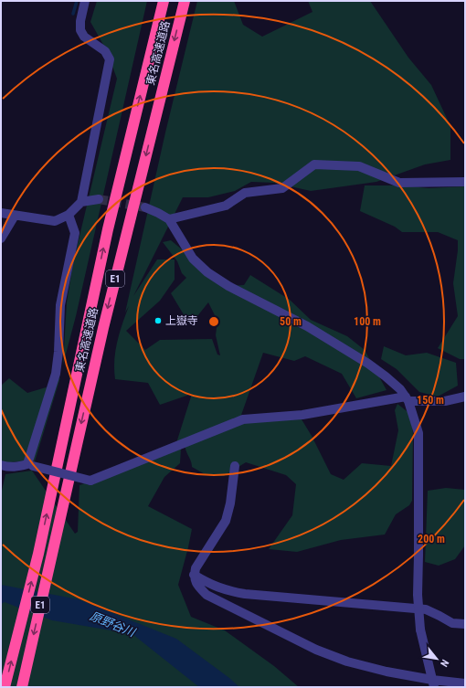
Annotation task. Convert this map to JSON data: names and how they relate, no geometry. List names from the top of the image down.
{
  "streets": {
    "highway": ["東名高速道路", "E1"]
  },
  "water": ["原野谷川"],
  "places": ["上嶽寺"],
  "north": "bottom right",
  "rings": [
    "50 m",
    "100 m",
    "150 m",
    "200 m"
  ]
}
